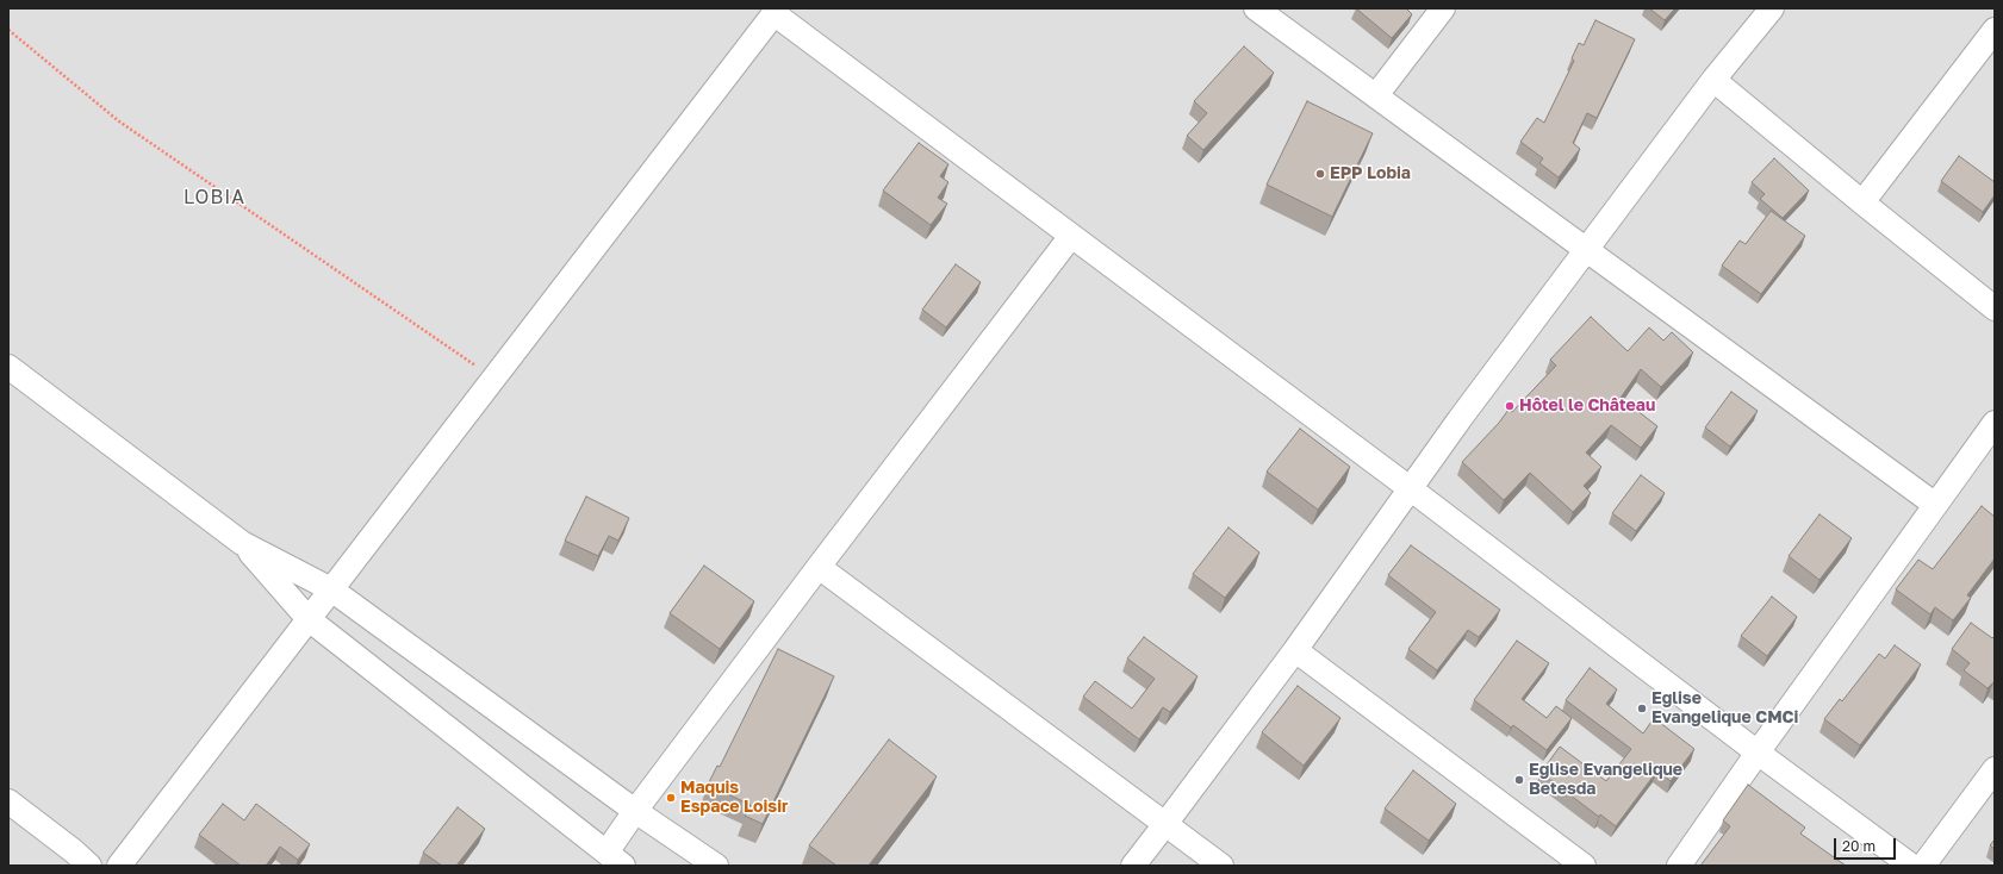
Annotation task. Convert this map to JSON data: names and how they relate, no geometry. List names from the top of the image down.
{
  "districts": ["LOBIA"],
  "places": [
    "EPP Lobia",
    "Hôtel le Château",
    "Eglise Evangelique CMCi",
    "Eglise Evangelique Betesda",
    "Maquis Espace Loisir"
  ],
  "scale_bar": "20 m"
}
